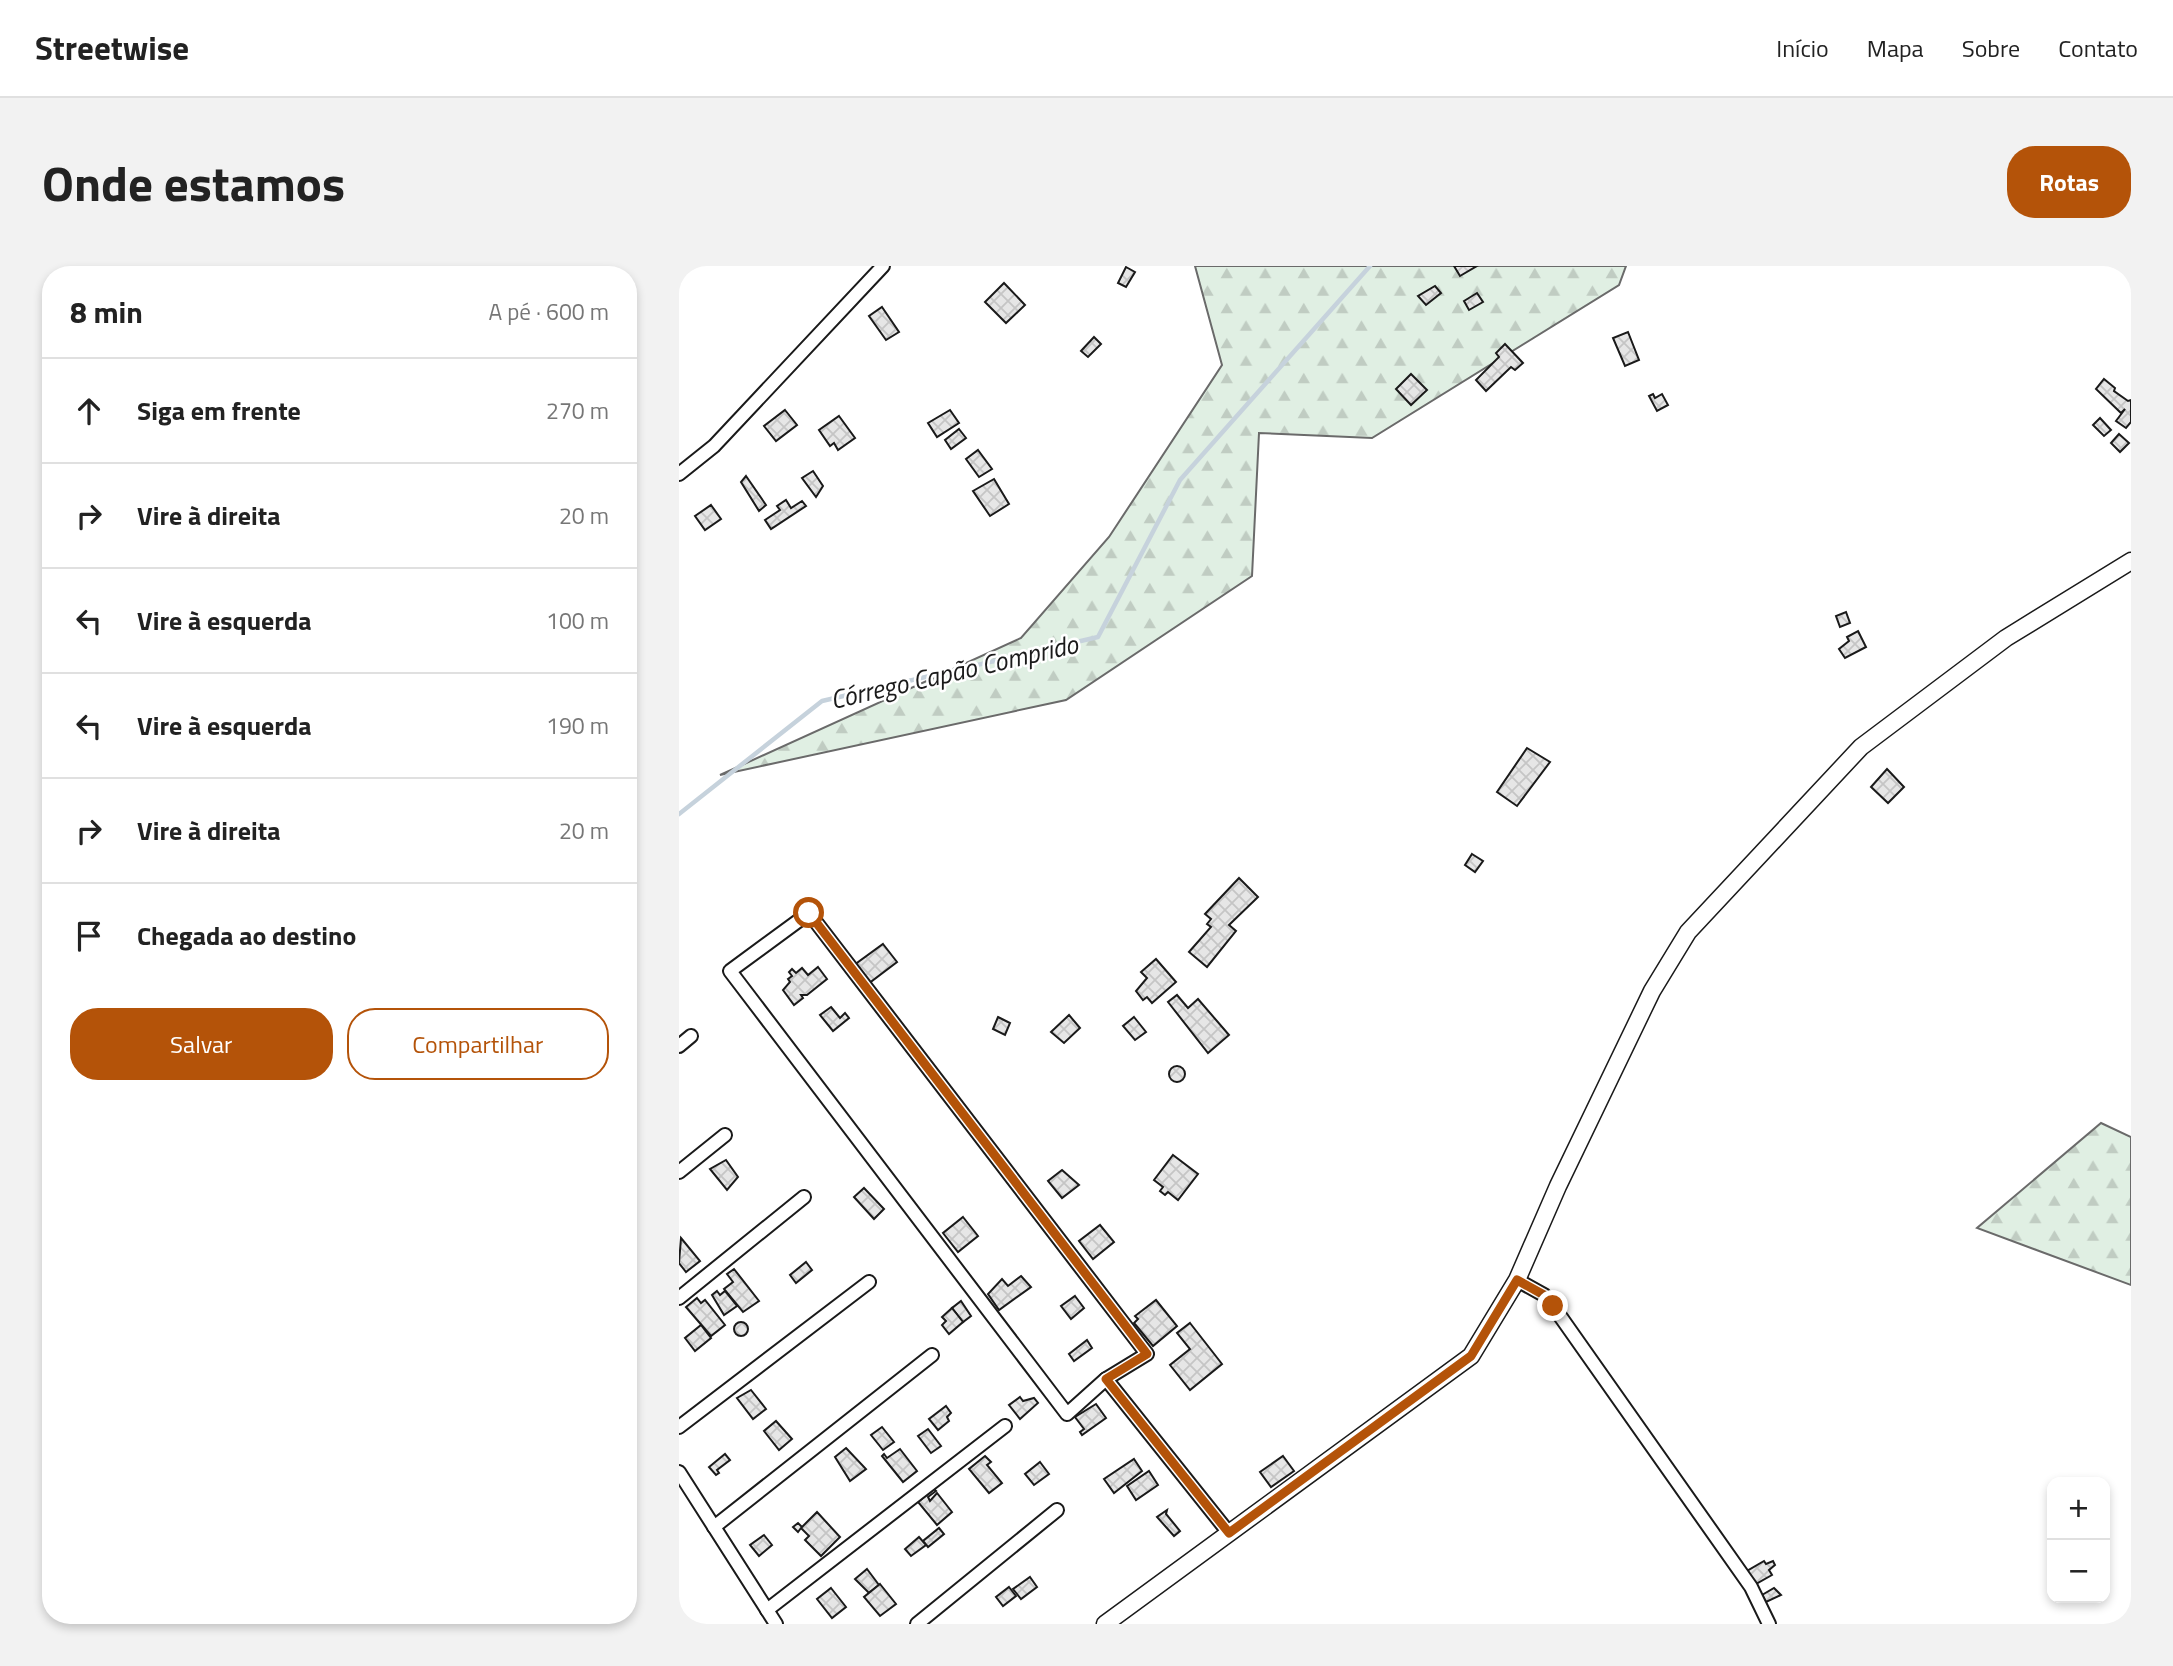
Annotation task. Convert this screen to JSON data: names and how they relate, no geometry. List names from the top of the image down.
{
  "water": ["Córrego Capão Comprido"],
  "page": {
    "header": "Streetwise",
    "nav": [
      "Início",
      "Mapa",
      "Sobre",
      "Contato"
    ],
    "title": "Onde estamos",
    "buttons": [
      "Rotas",
      ["Salvar", "Compartilhar"]
    ],
    "heading": ["8 min", "A pé · 600 m"],
    "list": [
      ["Siga em frente", "270 m"],
      ["Vire à direita", "20 m"],
      ["Vire à esquerda", "100 m"],
      ["Vire à esquerda", "190 m"],
      ["Vire à direita", "20 m"],
      "Chegada ao destino"
    ],
    "map_buttons": ["+", "−"]
  }
}
